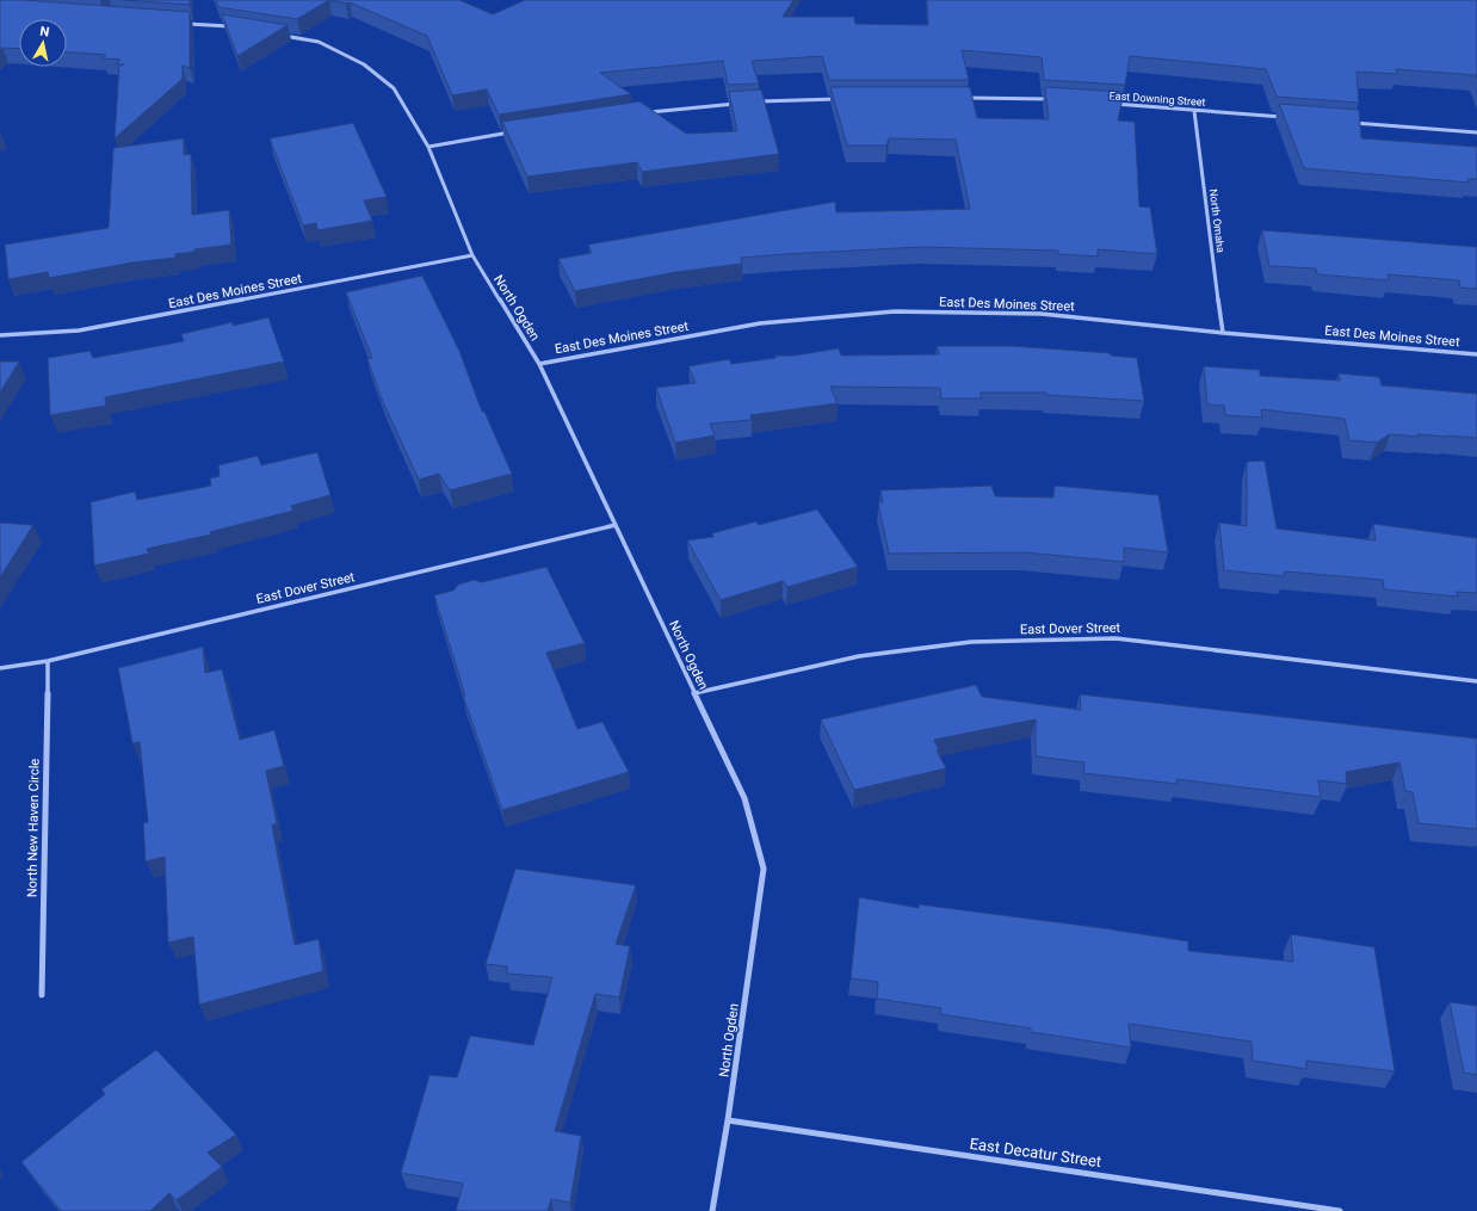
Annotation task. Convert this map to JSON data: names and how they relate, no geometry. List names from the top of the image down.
{
  "streets": {
    "street": [
      "East Downing Street",
      "North Omaha",
      "East Des Moines Street",
      "North Ogden",
      "East Dover Street",
      "North New Haven Circle",
      "East Decatur Street"
    ]
  },
  "crossings": [
    ["East Downing Street", "North Omaha"],
    ["North Omaha", "East Des Moines Street"],
    ["East Des Moines Street", "North Ogden"],
    ["North Ogden", "East Dover Street"],
    ["North Ogden", "East Decatur Street"],
    ["East Dover Street", "North New Haven Circle"]
  ],
  "north": "top"
}
